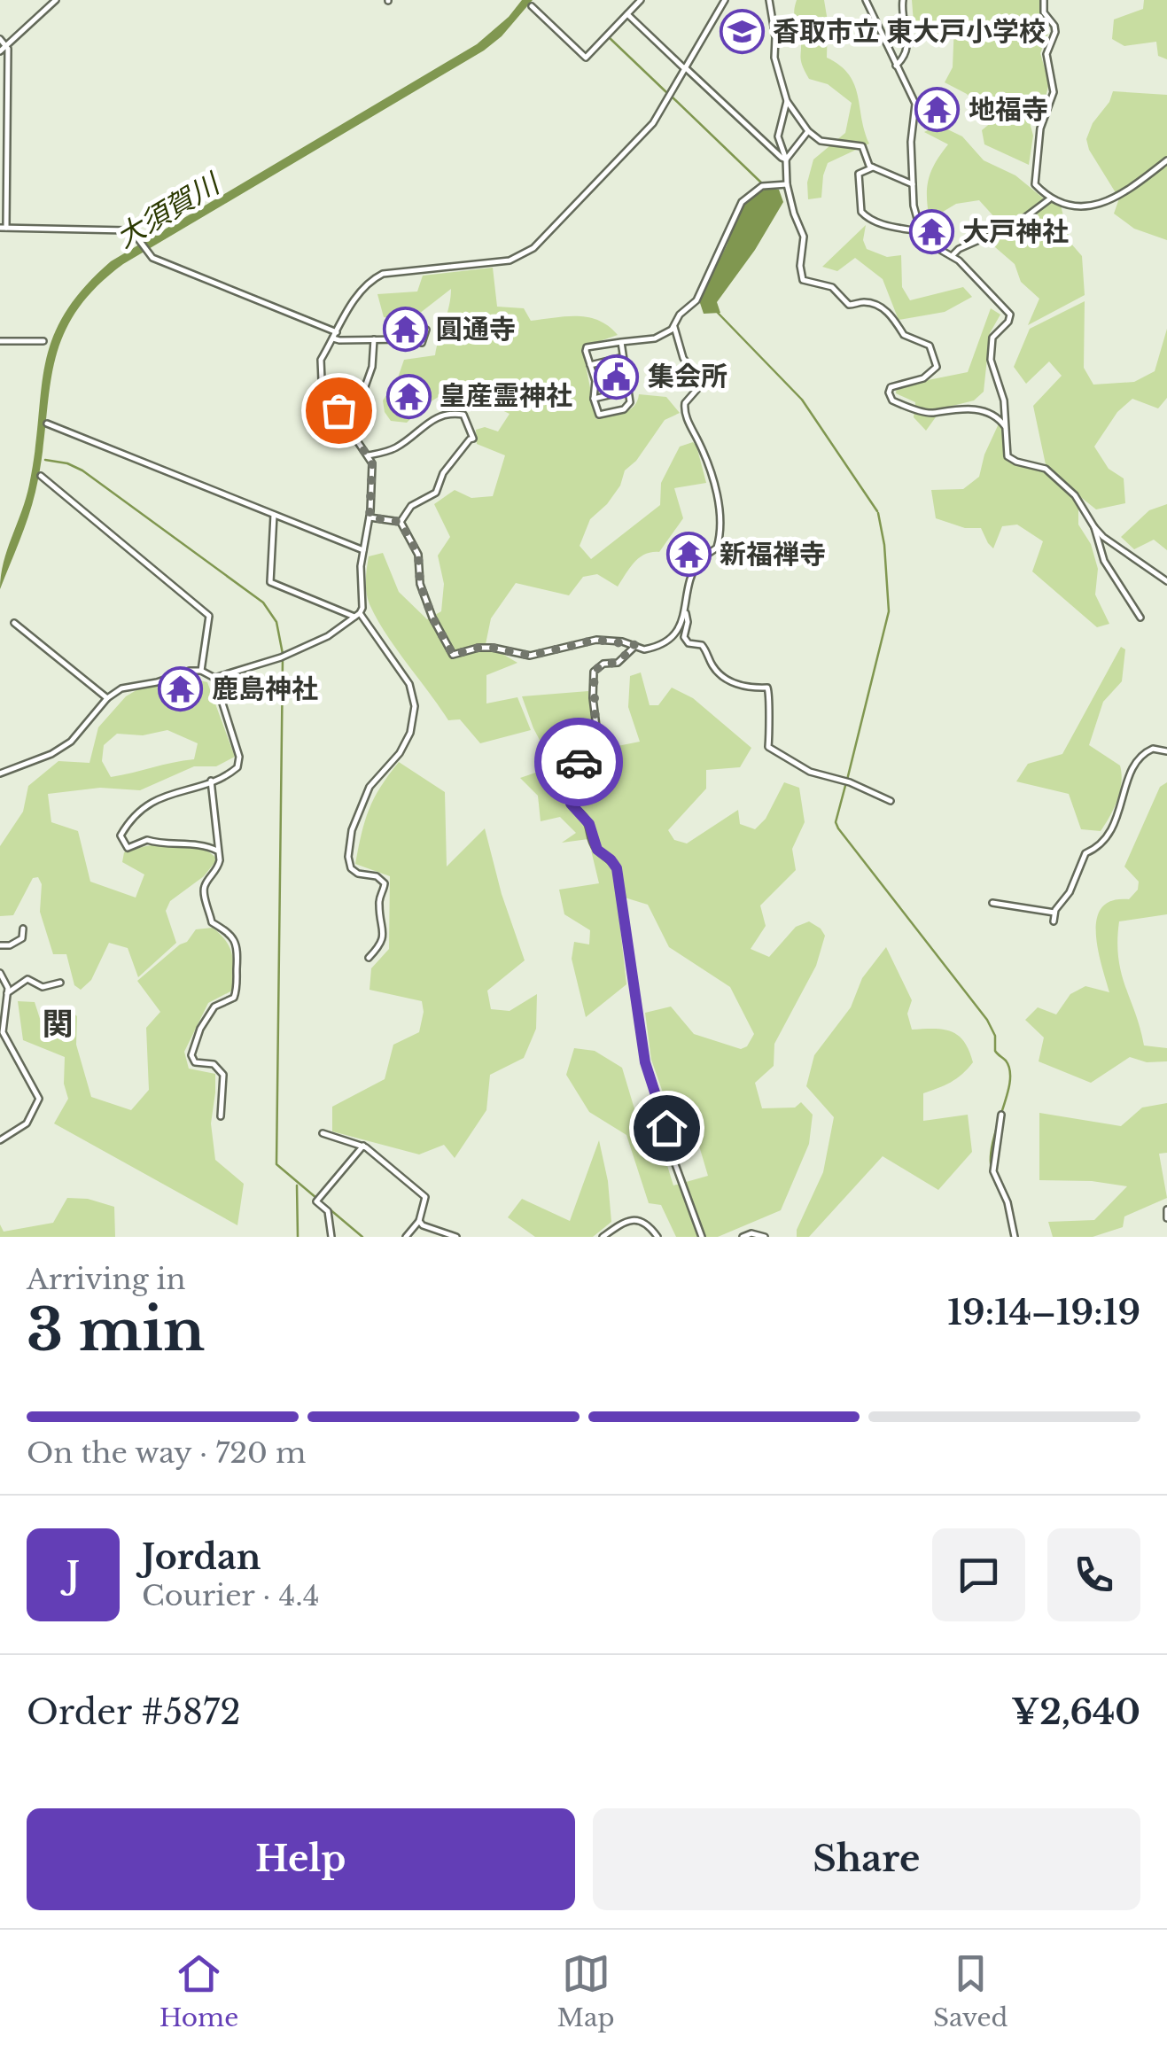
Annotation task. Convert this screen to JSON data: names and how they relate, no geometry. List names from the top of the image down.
{
  "districts": ["関"],
  "water": ["大須賀川"],
  "places": {
    "school or university": ["香取市立 東大戸小学校"],
    "temple": [
      "地福寺",
      "大戸神社",
      "圓通寺",
      "皇産霊神社",
      "新福禅寺",
      "鹿島神社"
    ],
    "public building": ["集会所"]
  },
  "page": {
    "heading": ["3 min", "Arriving in", "19:14–19:19"],
    "panel": [
      "Jordan",
      "Courier · 4.4",
      "Order #5872",
      "¥2,640"
    ],
    "bar": "On the way · 720 m",
    "round": "J",
    "buttons": ["Help", "Share"],
    "tabs": ["Home", "Map", "Saved"]
  }
}
